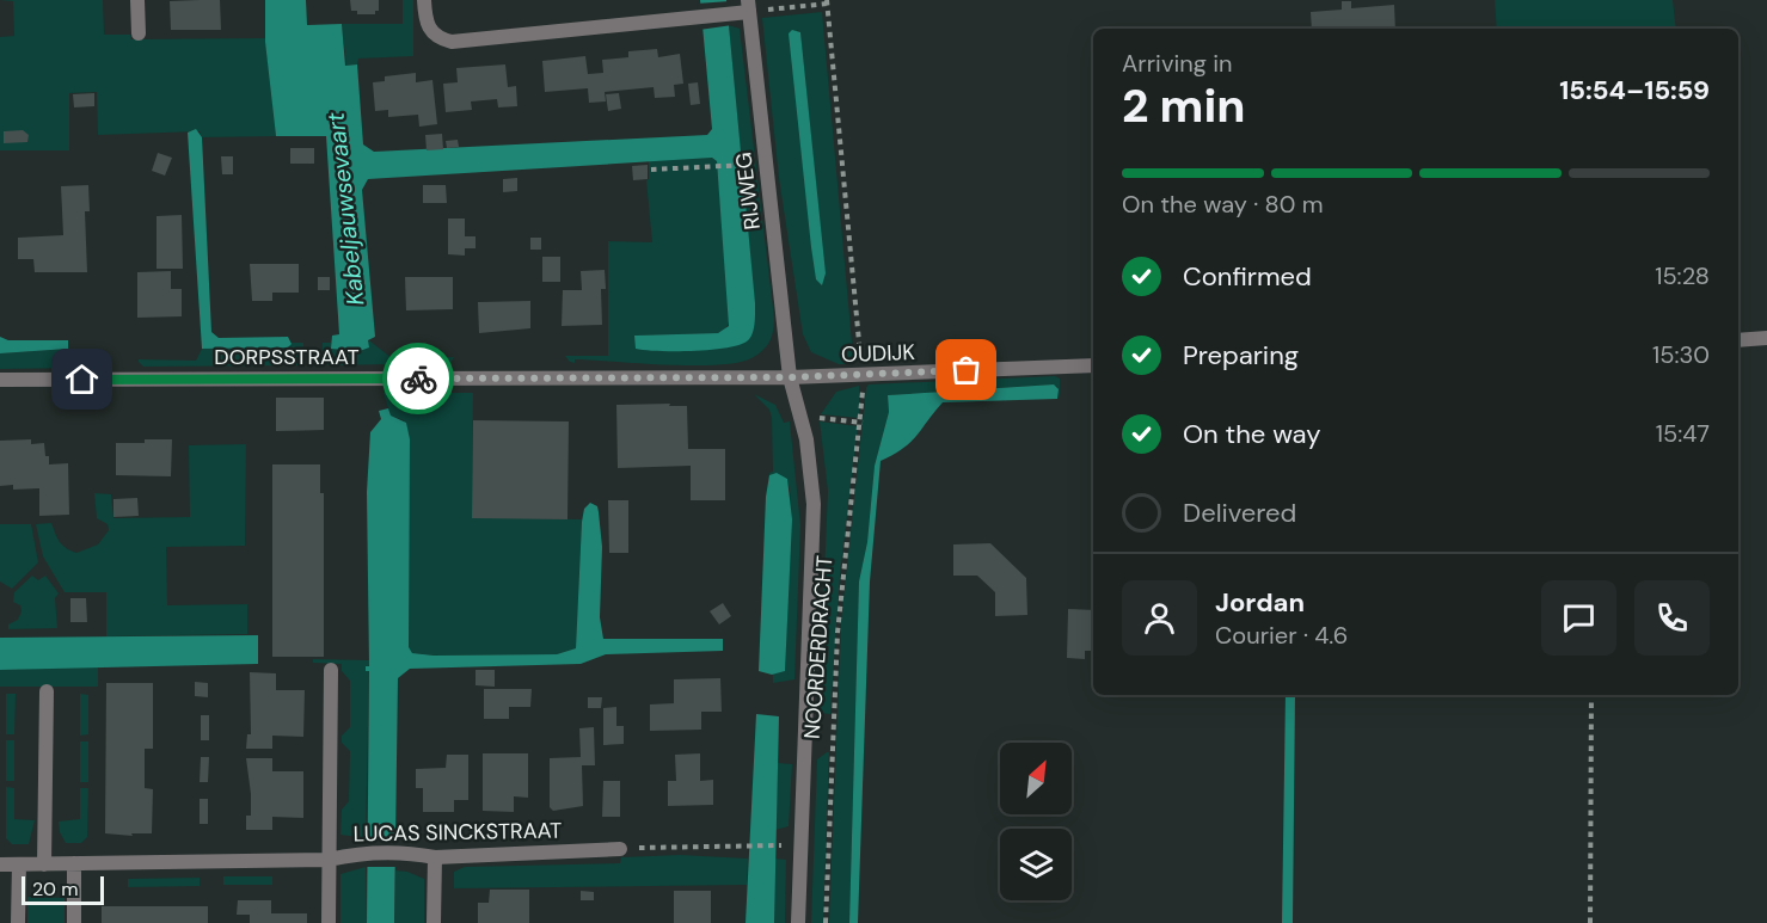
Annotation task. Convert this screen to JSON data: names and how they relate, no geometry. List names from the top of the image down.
{
  "streets": {
    "street": [
      "RIJWEG",
      "OUDIJK",
      "DORPSSTRAAT",
      "NOORDERDRACHT",
      "LUCAS SINCKSTRAAT"
    ]
  },
  "crossings": [
    ["RIJWEG", "OUDIJK"],
    ["RIJWEG", "DORPSSTRAAT"],
    ["RIJWEG", "NOORDERDRACHT"],
    ["OUDIJK", "DORPSSTRAAT"],
    ["OUDIJK", "NOORDERDRACHT"],
    ["DORPSSTRAAT", "NOORDERDRACHT"]
  ],
  "water": ["Kabeljauwsevaart"],
  "scale_bar": "20 m",
  "north": "top right",
  "page": {
    "heading": ["2 min", "Arriving in", "15:54–15:59"],
    "panel": ["Jordan", "Courier · 4.6"],
    "bar": "On the way · 80 m",
    "list": [
      ["Confirmed", "15:28"],
      ["Preparing", "15:30"],
      ["On the way", "15:47"],
      "Delivered"
    ],
    "scale": "20 m"
  }
}
